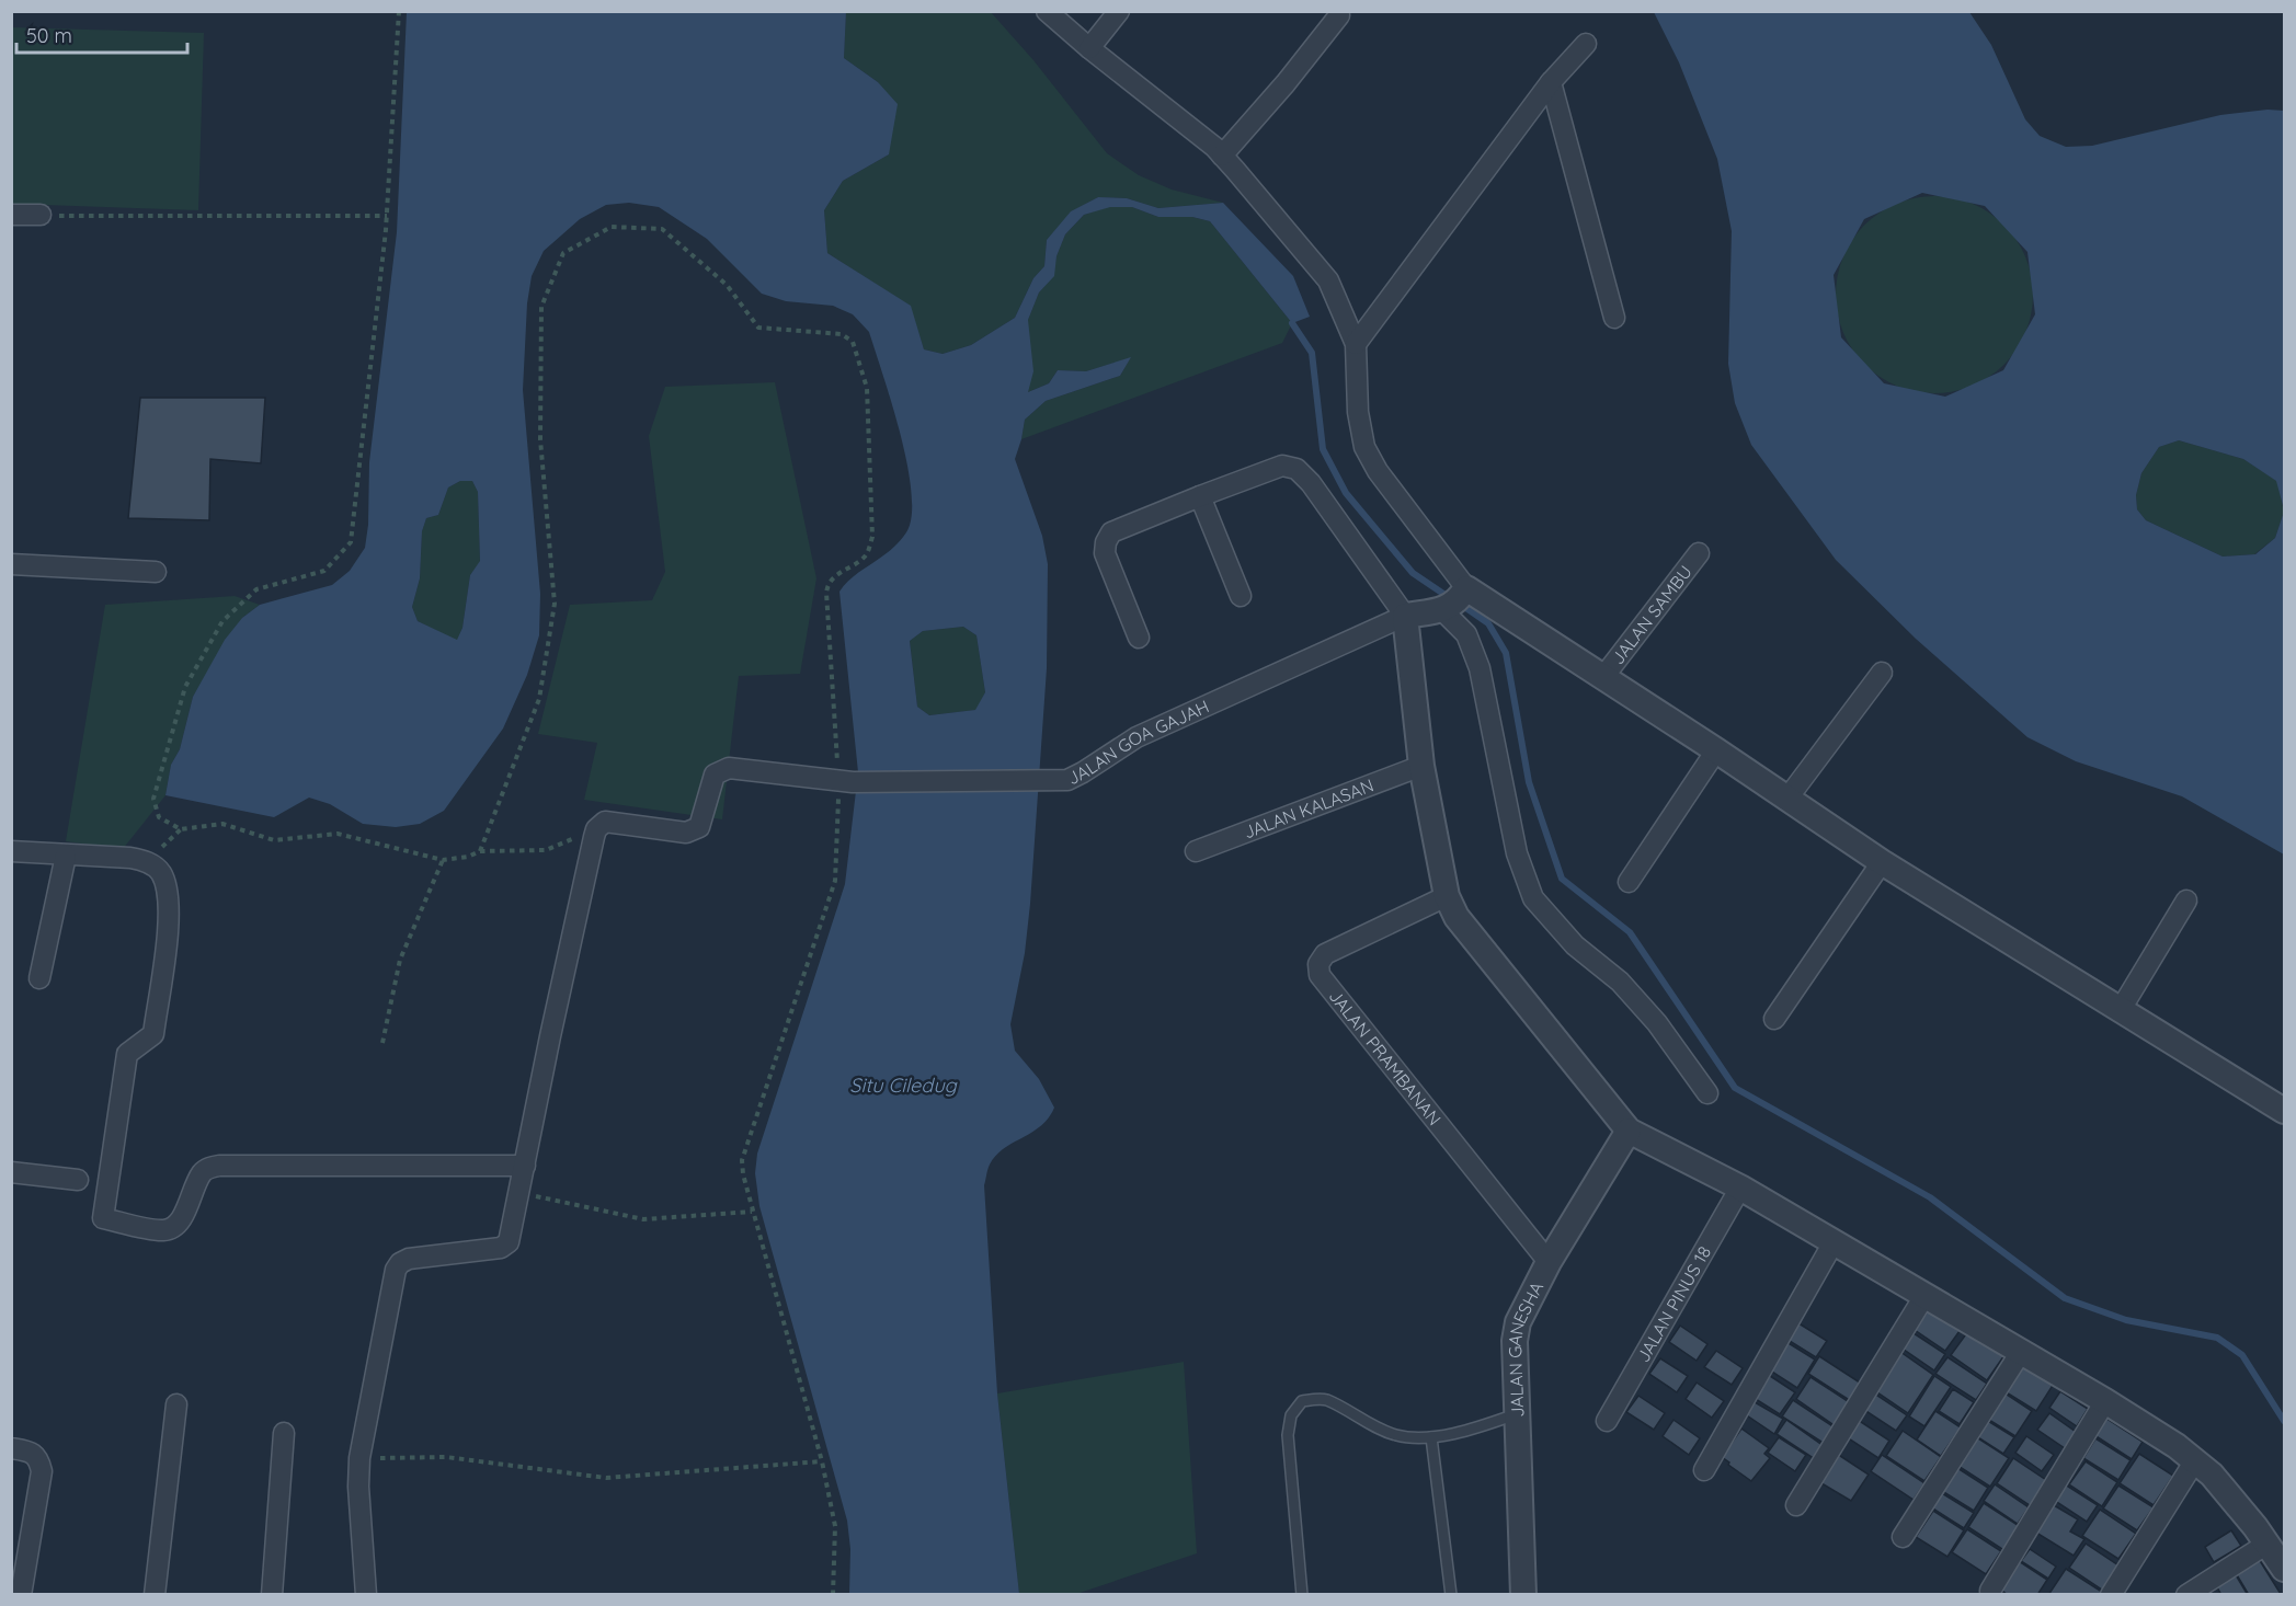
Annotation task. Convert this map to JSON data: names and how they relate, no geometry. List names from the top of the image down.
{
  "streets": {
    "street": [
      "JALAN SAMBU",
      "JALAN GOA GAJAH",
      "JALAN KALASAN",
      "JALAN PRAMBANAN",
      "JALAN PINUS 18",
      "JALAN GANESHA"
    ]
  },
  "crossings": [
    ["JALAN PRAMBANAN", "JALAN GANESHA"]
  ],
  "water": ["Situ Ciledug"],
  "scale_bar": "50 m"
}
